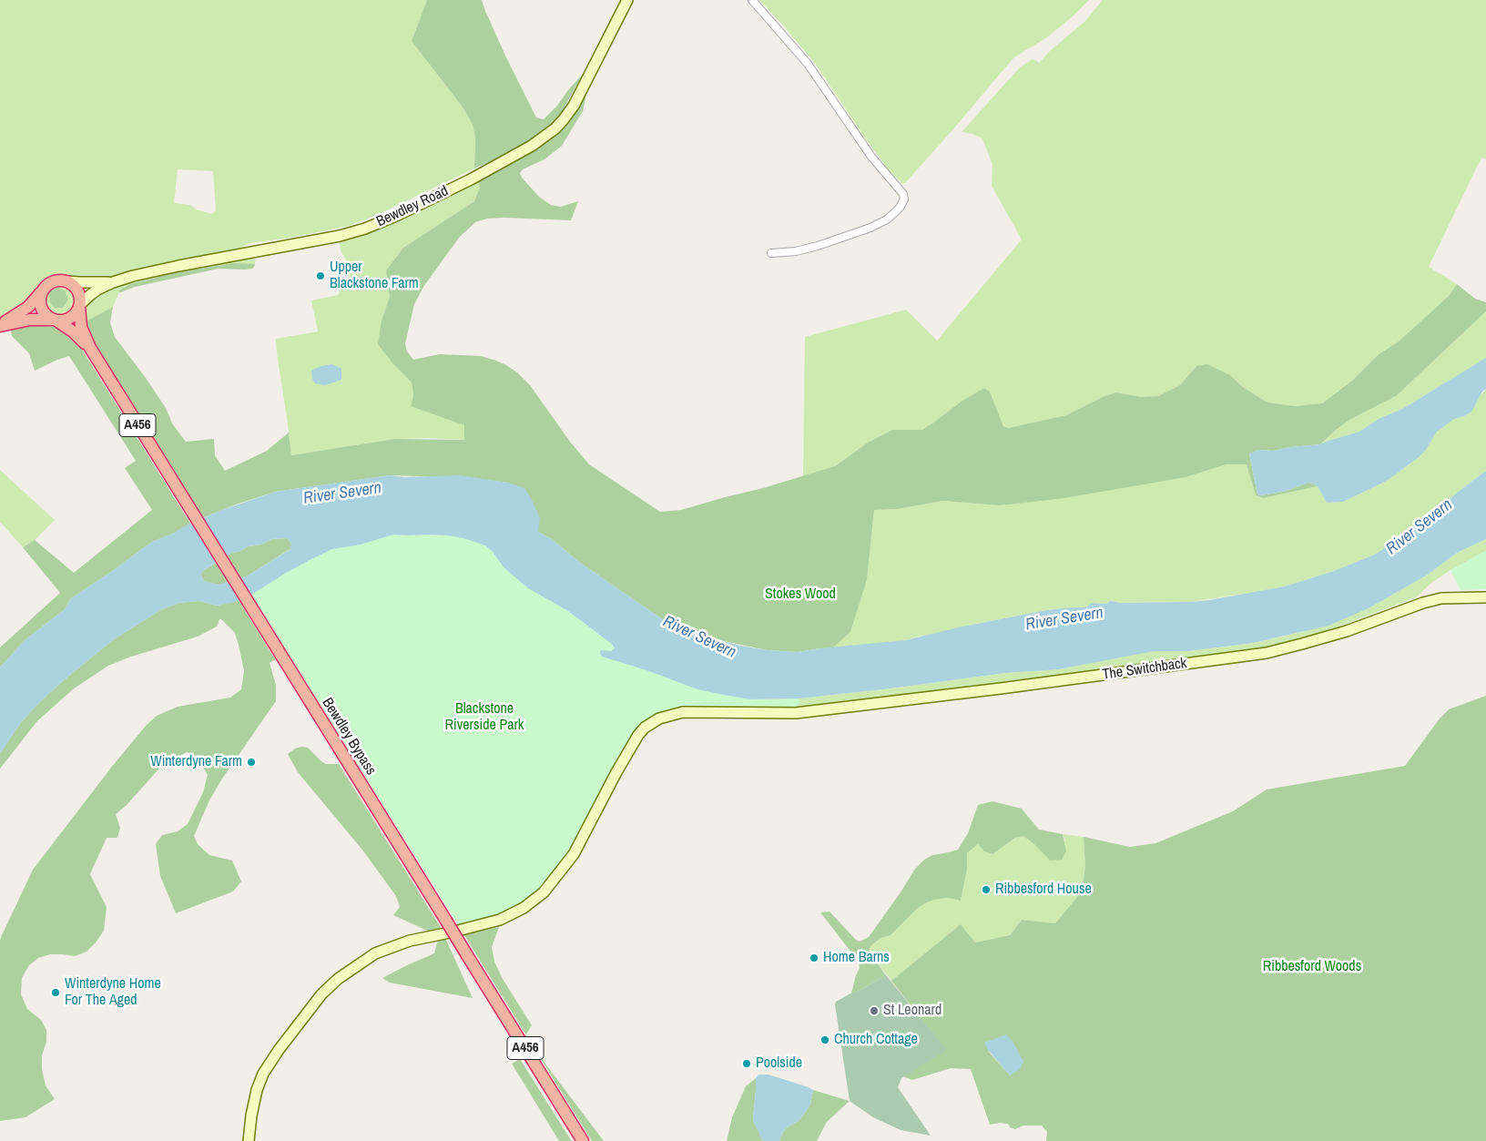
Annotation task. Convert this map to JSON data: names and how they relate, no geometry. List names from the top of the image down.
{
  "streets": {
    "highway": ["A456", "Bewdley Bypass"],
    "main road": ["Bewdley Road", "The Switchback"]
  },
  "crossings": [
    ["Bewdley Road", "A456"],
    ["Bewdley Road", "Bewdley Bypass"],
    ["A456", "Bewdley Bypass"]
  ],
  "water": ["River Severn"],
  "parks": ["Stokes Wood", "Blackstone Riverside Park", "Ribbesford Woods"],
  "places": [
    "Upper Blackstone Farm",
    "Winterdyne Farm",
    "Ribbesford House",
    "Home Barns",
    "Winterdyne Home For The Aged",
    "St Leonard",
    "Church Cottage",
    "Poolside"
  ]
}
